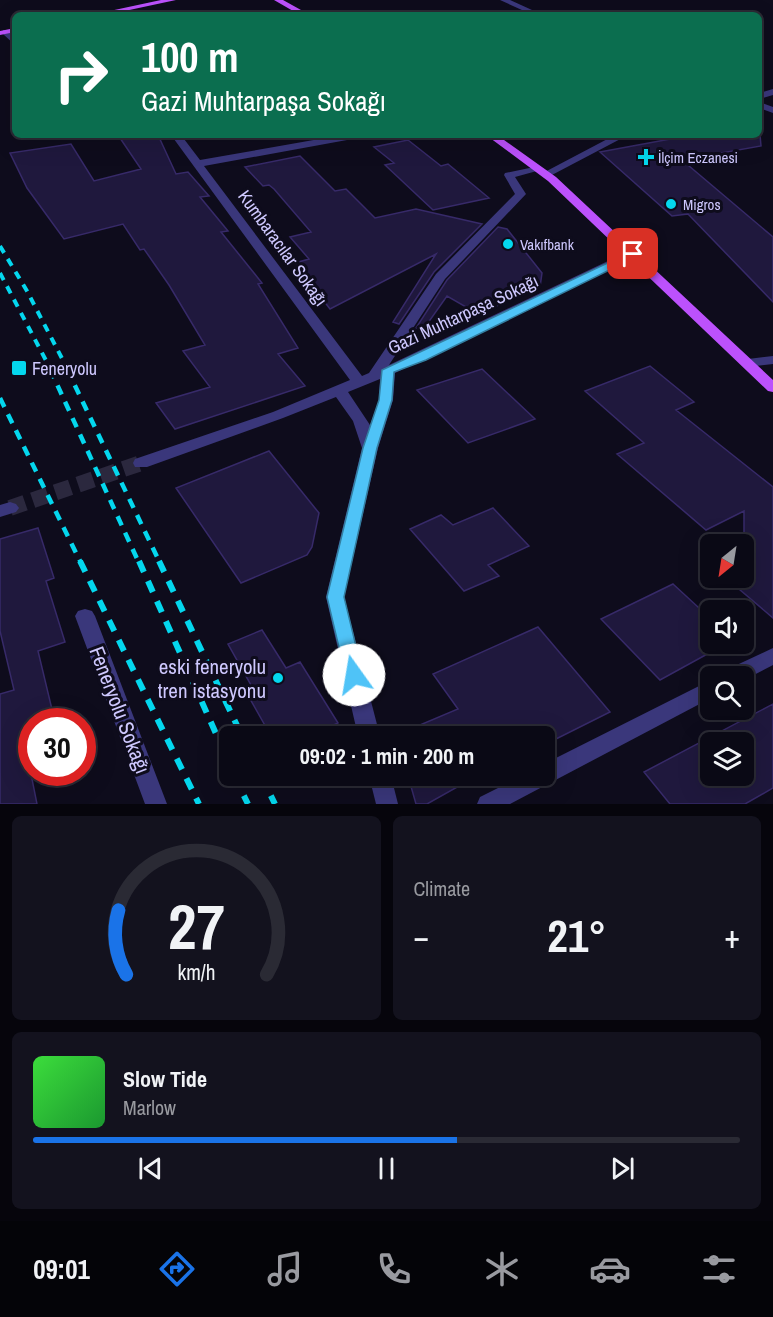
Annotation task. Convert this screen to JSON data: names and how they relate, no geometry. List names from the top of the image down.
{
  "streets": {
    "street": ["Kumbaracılar Sokağı", "Gazi Muhtarpaşa Sokağı", "Feneryolu Sokağı"]
  },
  "crossings": [
    ["Kumbaracılar Sokağı", "Gazi Muhtarpaşa Sokağı"]
  ],
  "places": {
    "health": ["İlçim Eczanesi"],
    "other": ["Migros", "Vakıfbank", "eski feneryolu tren istasyonu"],
    "transit": ["Feneryolu"]
  },
  "north": "bottom left",
  "page": {
    "turn": ["100 m", "Gazi Muhtarpaşa Sokağı"],
    "limit": "30",
    "trip": "09:02 · 1 min · 200 m",
    "tile": "Climate",
    "heat": ["−", "21°", "+"],
    "song": ["Slow Tide", "Marlow"],
    "tabs": "09:01",
    "gauge": ["27", "km/h"]
  }
}
